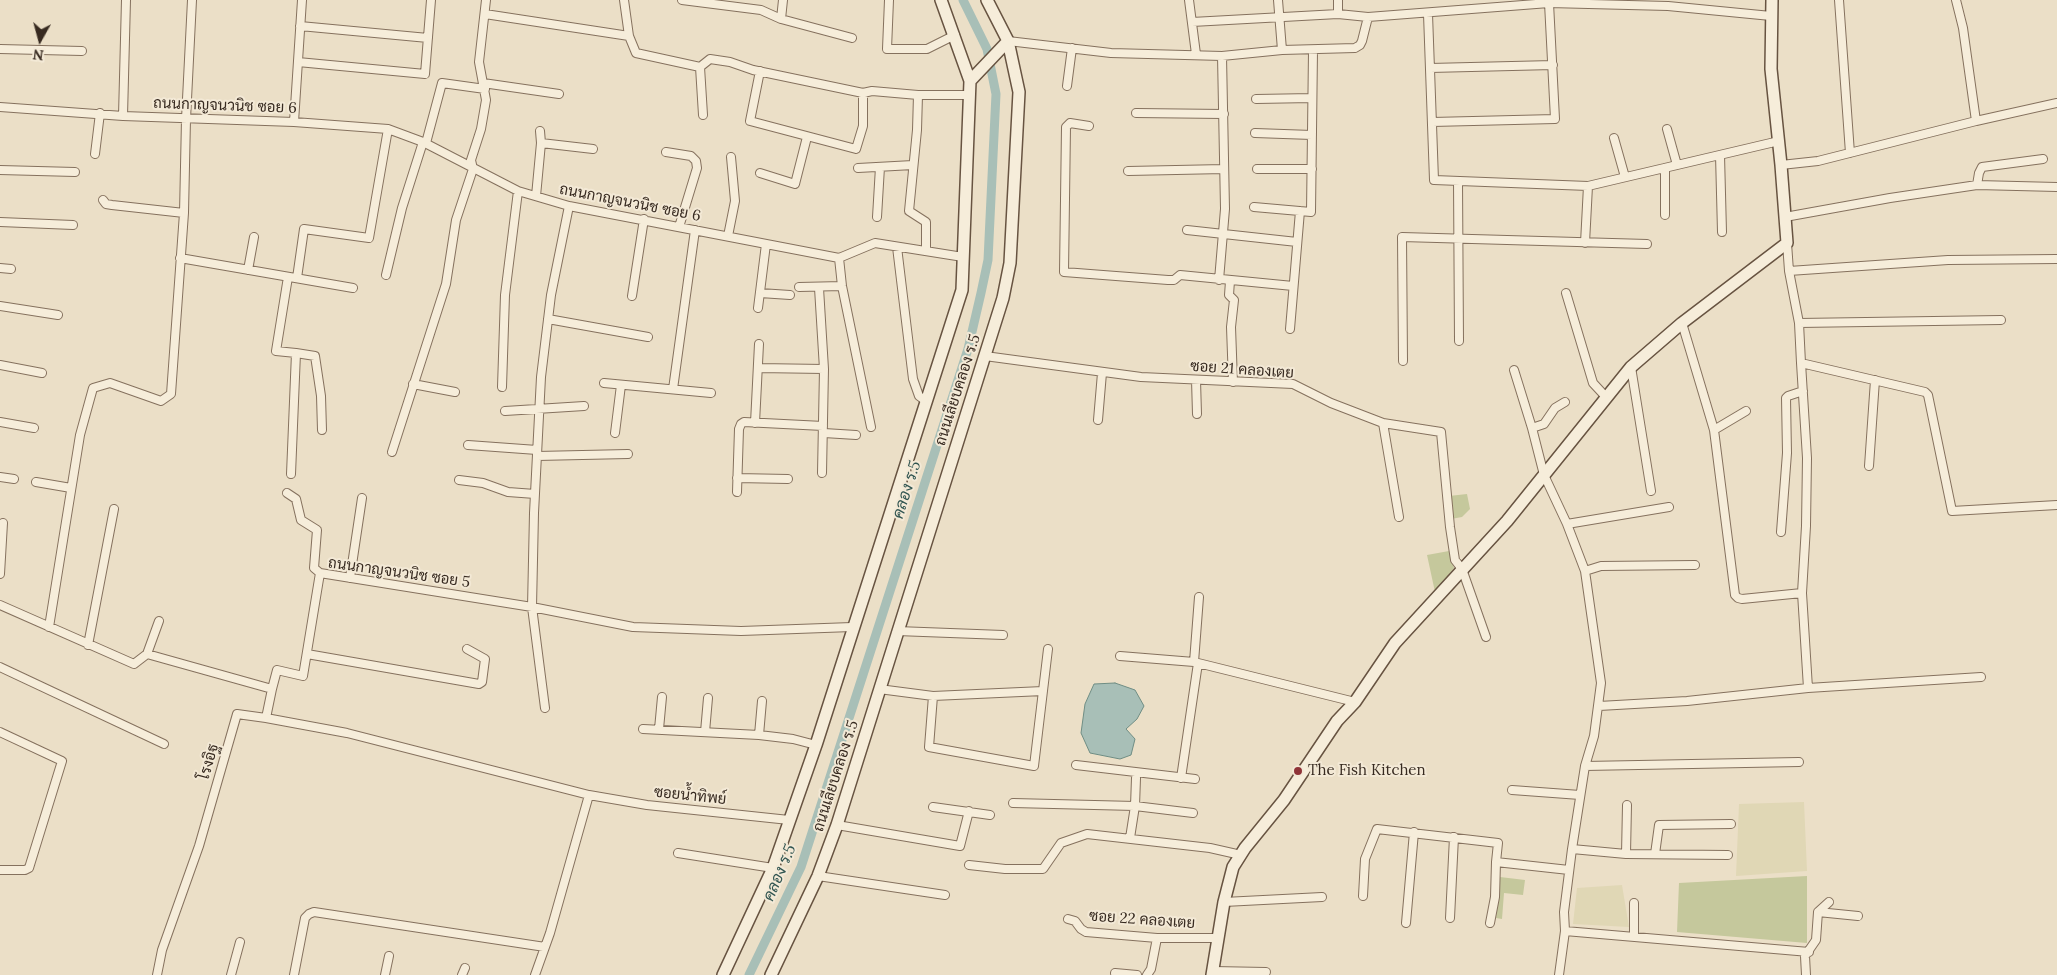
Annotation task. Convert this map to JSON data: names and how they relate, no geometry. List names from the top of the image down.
{
  "streets": {
    "street": [
      "ถนนกาญจนวนิช ซอย 6",
      "ซอย 21 คลองเตย",
      "ถนนเลียบคลอง ร.5",
      "ถนนกาญจนวนิช ซอย 5",
      "โรงอิฐ",
      "ซอยน้ำทิพย์",
      "ซอย 22 คลองเตย"
    ]
  },
  "crossings": [
    ["ซอย 21 คลองเตย", "ถนนเลียบคลอง ร.5"],
    ["ถนนเลียบคลอง ร.5", "ถนนกาญจนวนิช ซอย 5"],
    ["ถนนเลียบคลอง ร.5", "ซอยน้ำทิพย์"],
    ["โรงอิฐ", "ซอยน้ำทิพย์"]
  ],
  "water": ["คลอง ร.5"],
  "places": ["The Fish Kitchen"],
  "north": "bottom"
}
